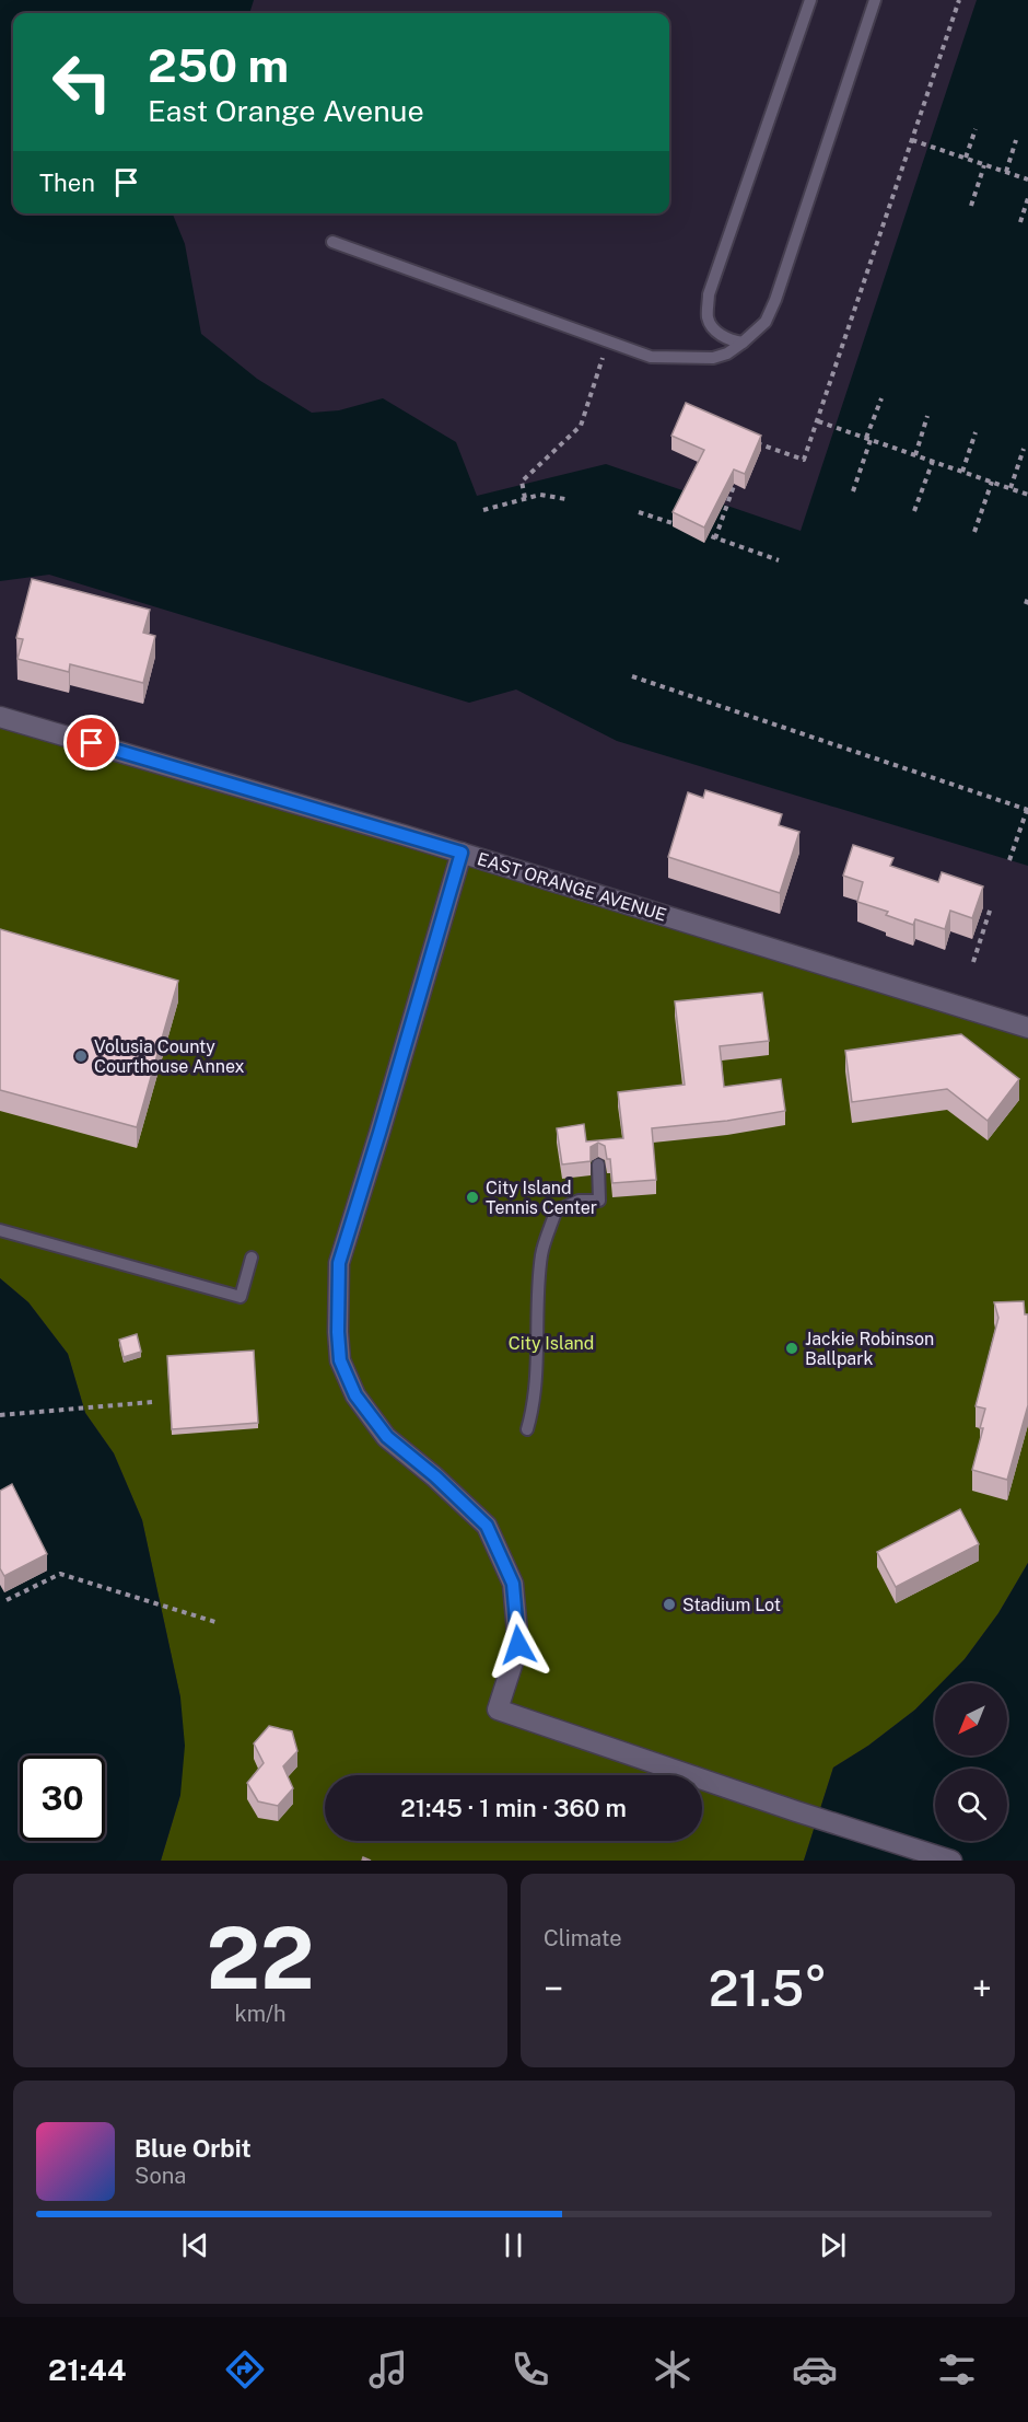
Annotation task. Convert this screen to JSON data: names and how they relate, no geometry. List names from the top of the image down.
{
  "streets": {
    "street": ["EAST ORANGE AVENUE"]
  },
  "parks": ["City Island"],
  "places": [
    "Volusia County Courthouse Annex",
    "City Island Tennis Center",
    "Jackie Robinson Ballpark",
    "Stadium Lot"
  ],
  "north": "bottom left",
  "page": {
    "turn": ["250 m", "East Orange Avenue"],
    "then": "Then",
    "limit": "30",
    "trip": "21:45 · 1 min · 360 m",
    "tile": [
      ["22", "km/h"],
      "Climate"
    ],
    "heat": ["−", "21.5°", "+"],
    "song": ["Blue Orbit", "Sona"],
    "tabs": "21:44"
  }
}
